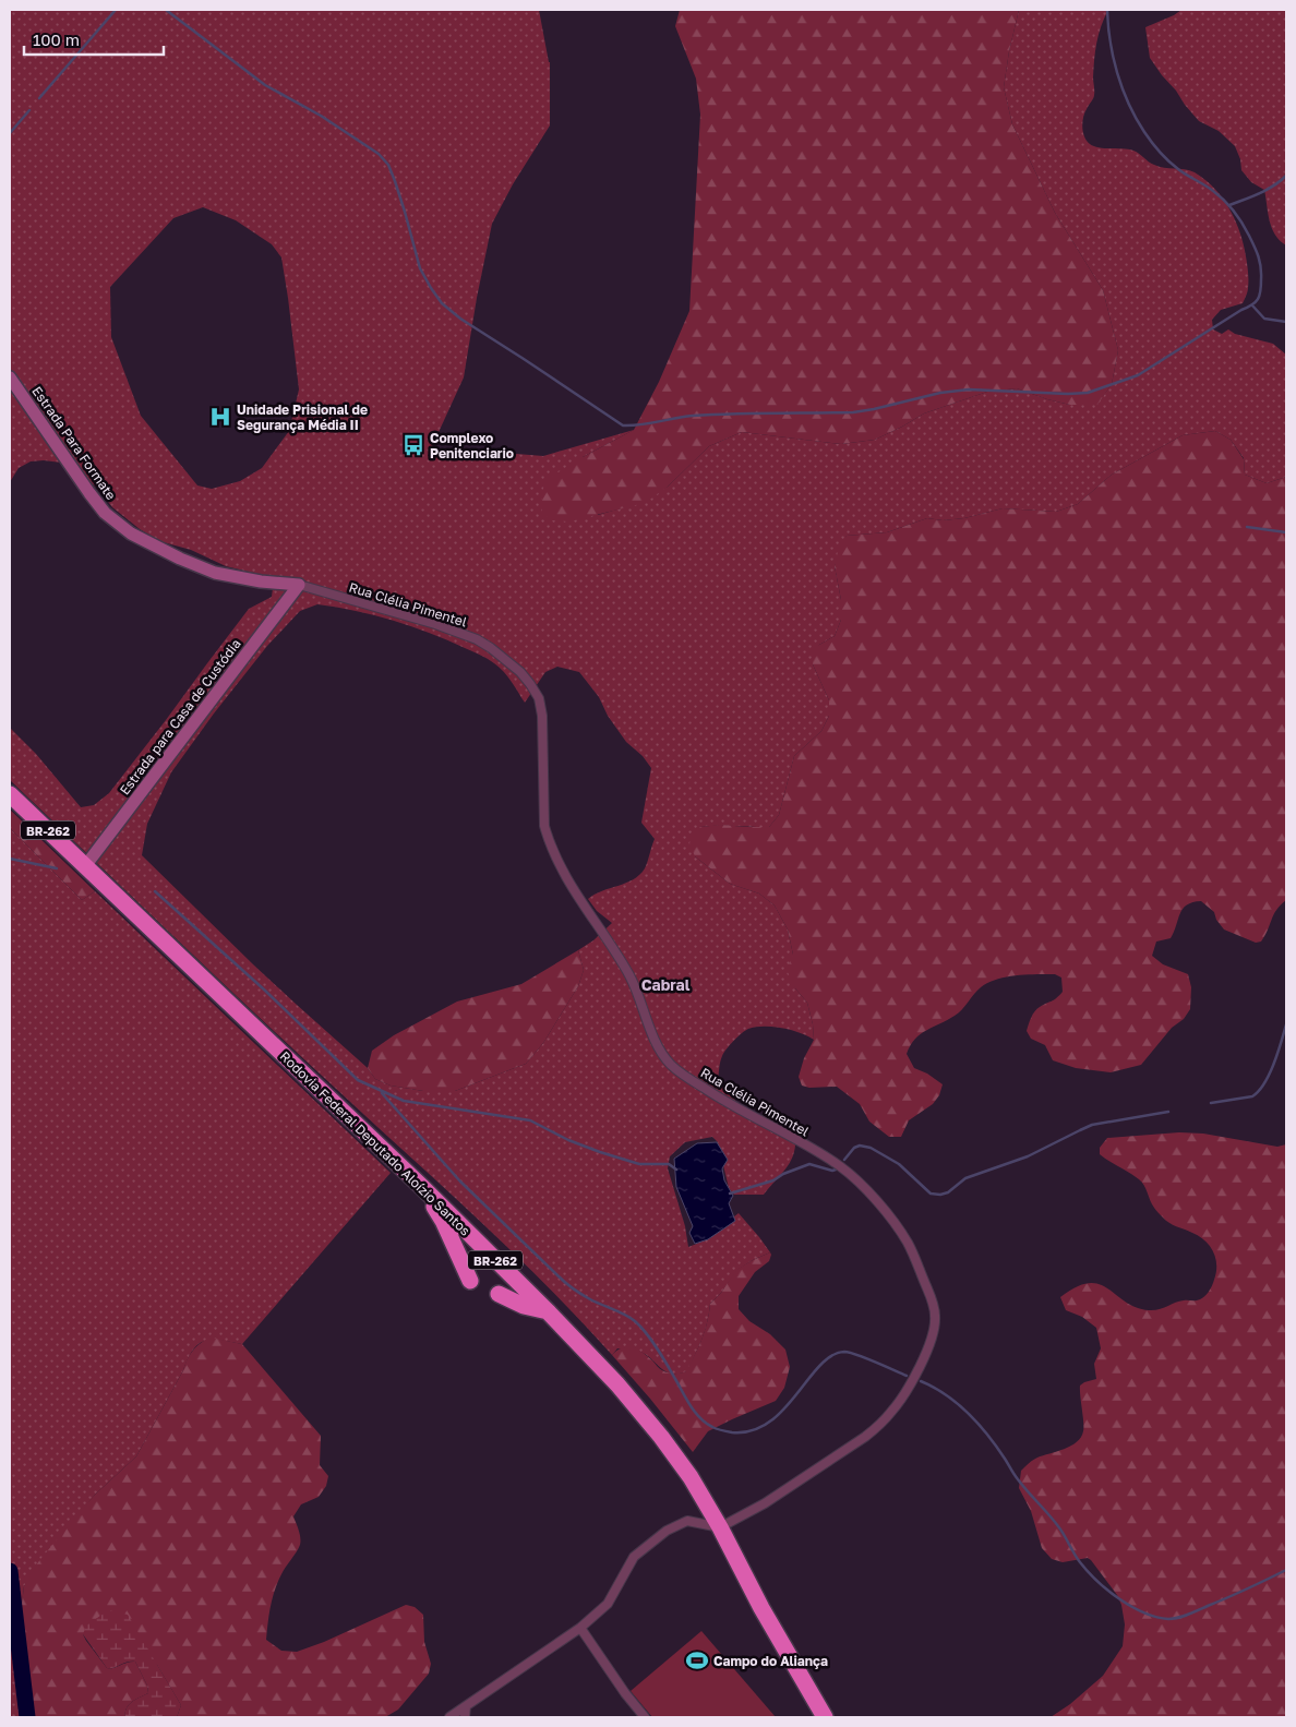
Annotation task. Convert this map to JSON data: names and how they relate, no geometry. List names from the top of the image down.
{
  "streets": {
    "highway": ["BR-262", "Rodovia Federal Deputado Aloízio Santos"],
    "street": ["Estrada Para Formate", "Rua Clélia Pimentel", "Estrada para Casa de Custódia"]
  },
  "crossings": [
    ["Estrada Para Formate", "Rua Clélia Pimentel"],
    ["Estrada Para Formate", "Estrada para Casa de Custódia"],
    ["Rua Clélia Pimentel", "Estrada para Casa de Custódia"],
    ["Rua Clélia Pimentel", "Rodovia Federal Deputado Aloízio Santos"],
    ["Estrada para Casa de Custódia", "Rodovia Federal Deputado Aloízio Santos"]
  ],
  "districts": ["Cabral"],
  "places": {
    "hospital": ["Unidade Prisional de Segurança Média II"],
    "bus stop": ["Complexo Penitenciario"],
    "sports": ["Campo do Aliança"]
  },
  "scale_bar": "100 m"
}
